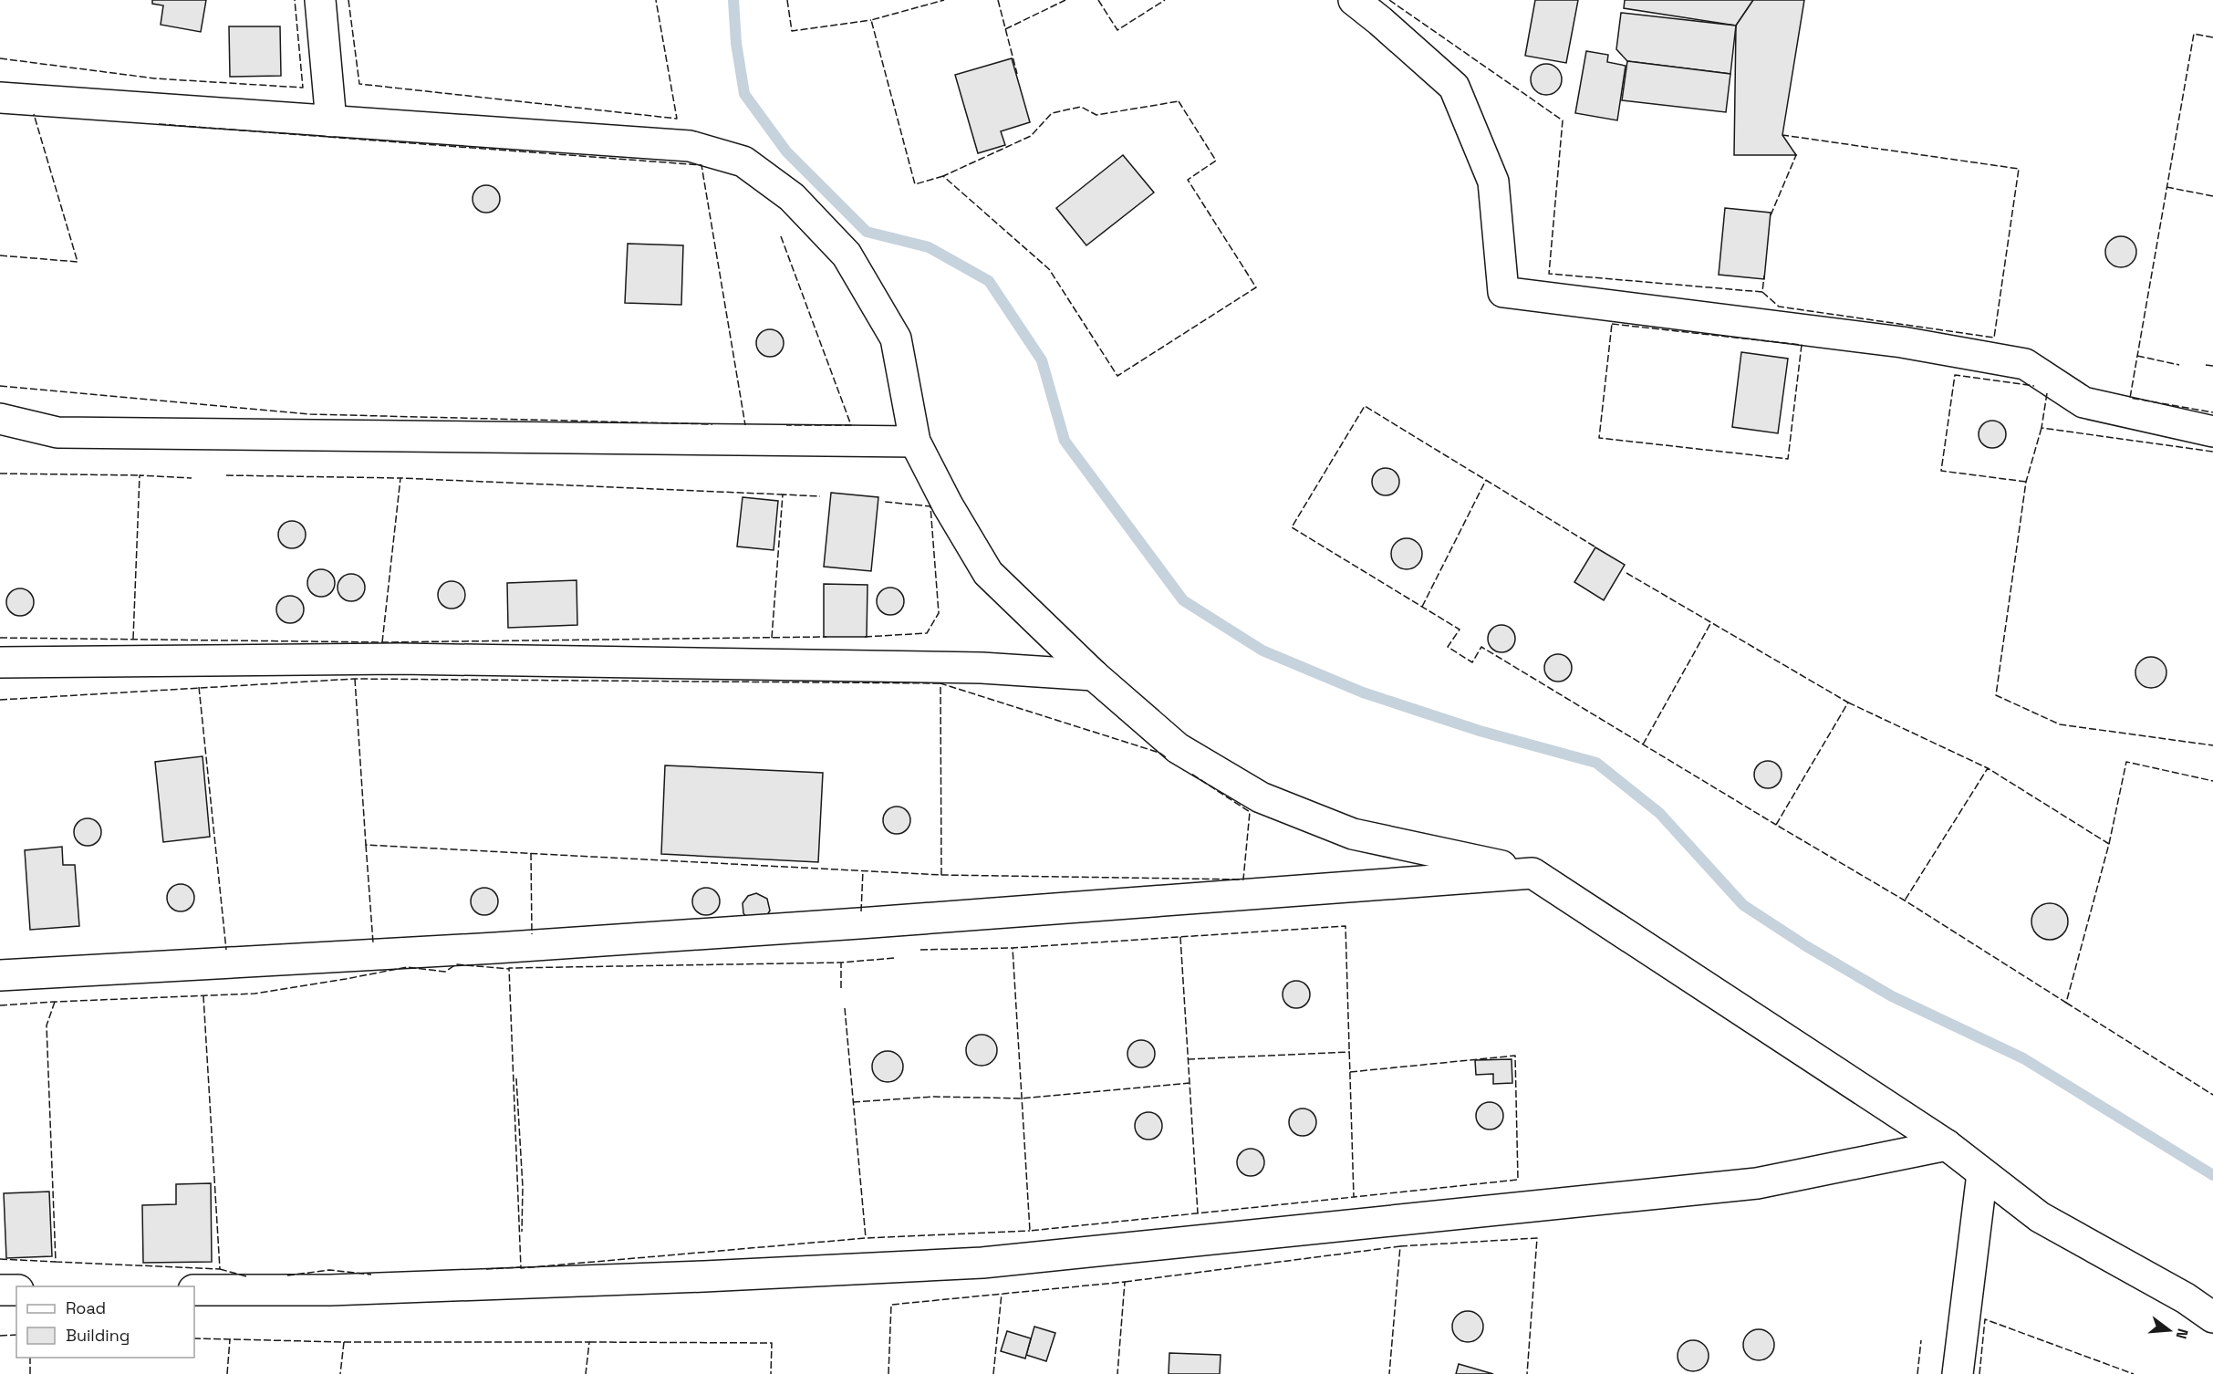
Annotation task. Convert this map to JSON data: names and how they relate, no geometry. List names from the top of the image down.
{
  "legend": ["Road", "Building"],
  "north": "right"
}
